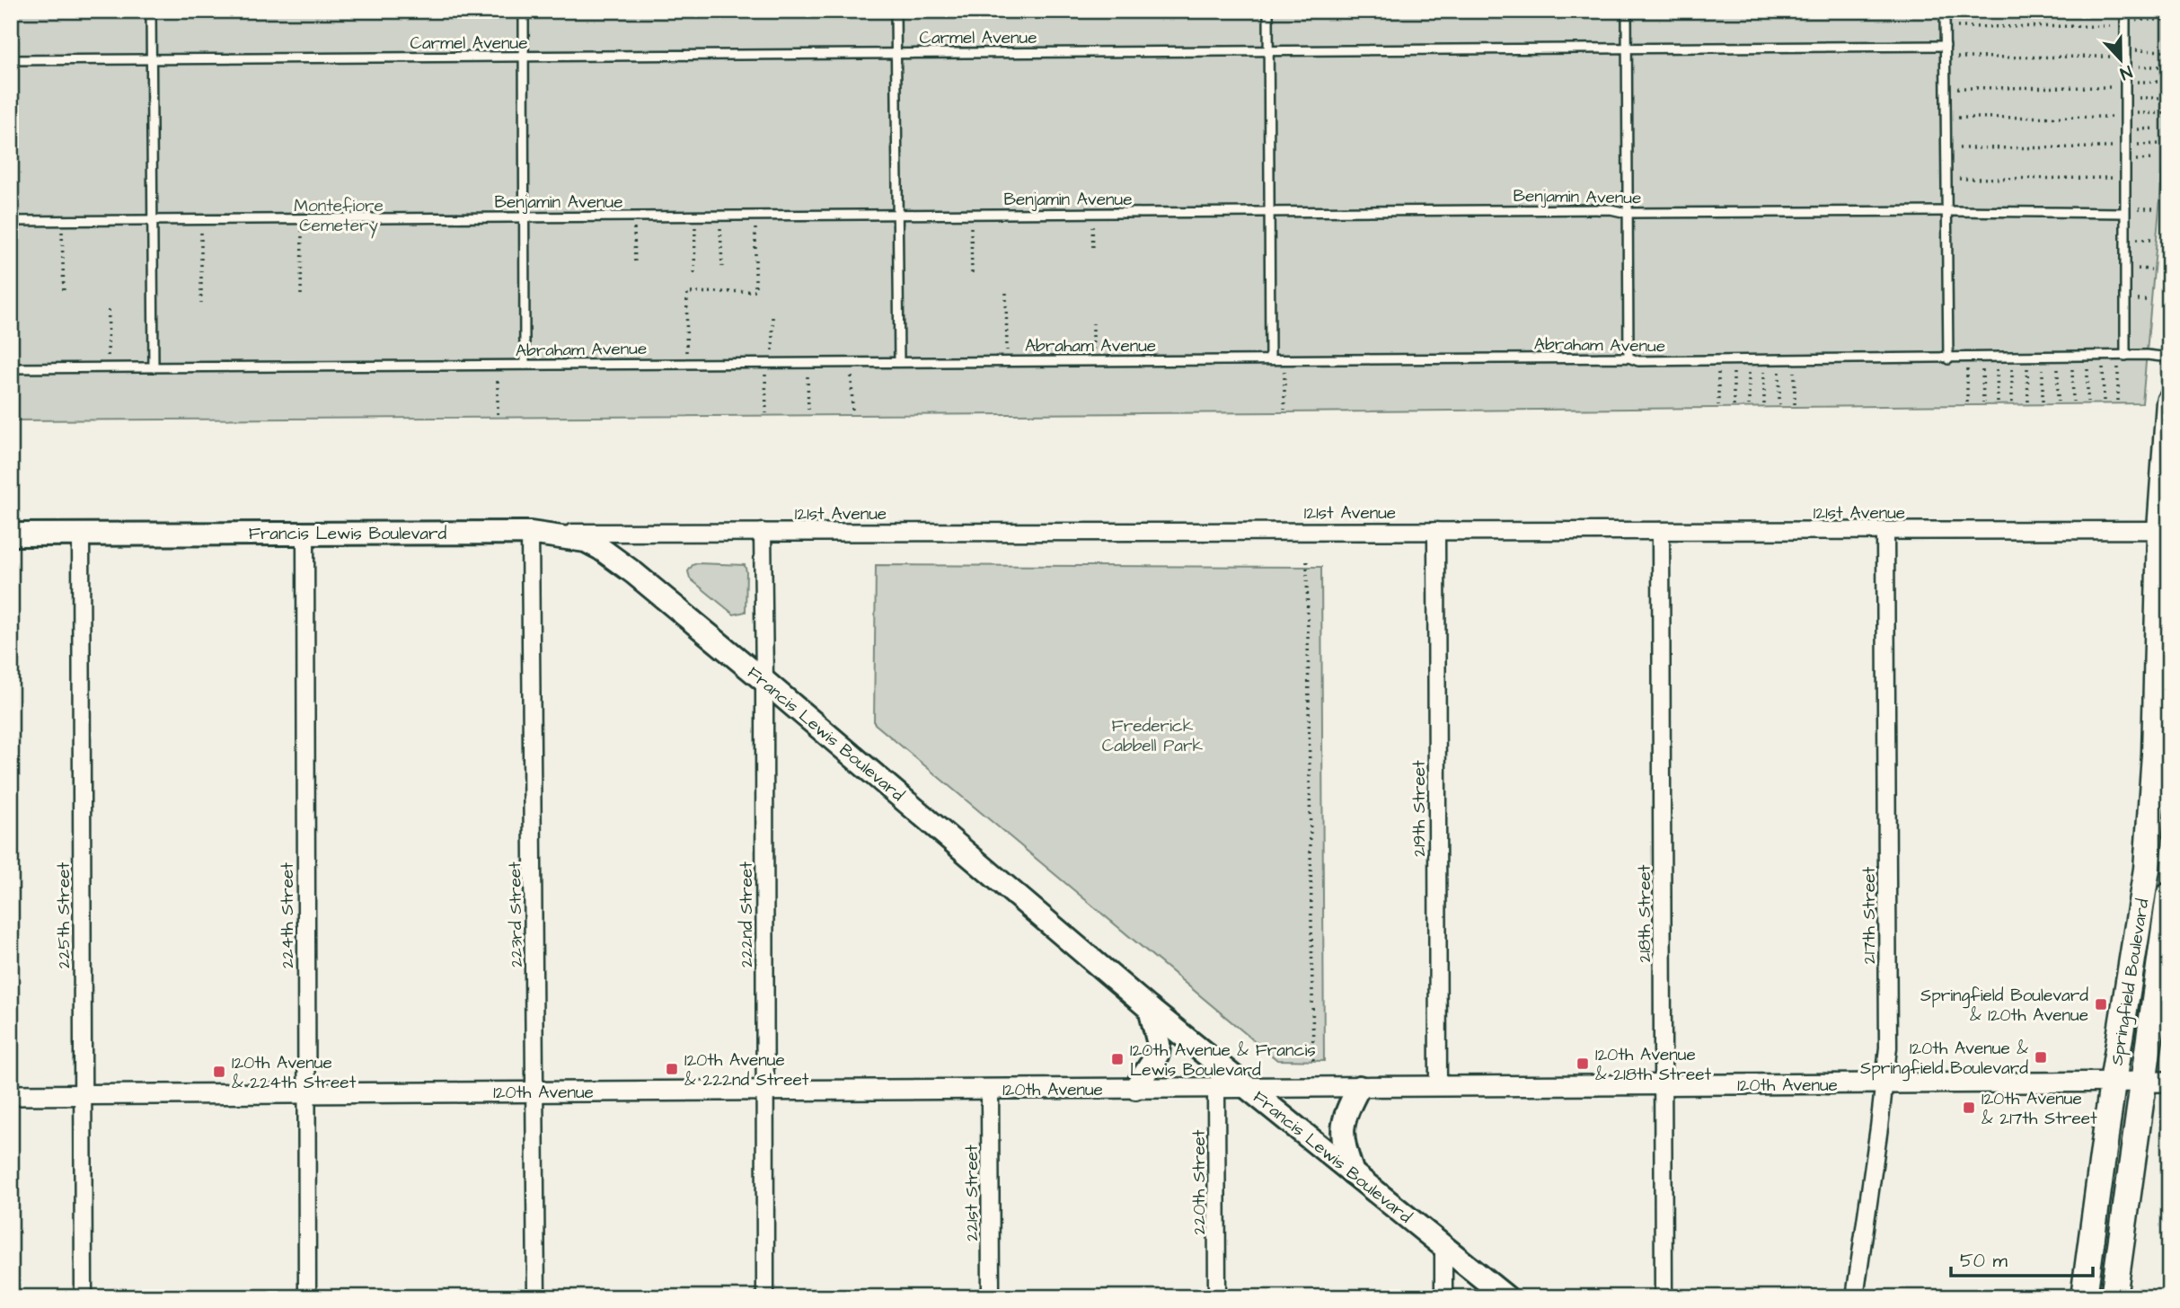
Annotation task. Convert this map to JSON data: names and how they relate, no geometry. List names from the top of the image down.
{
  "streets": {
    "main road": ["Francis Lewis Boulevard", "Springfield Boulevard"],
    "street": [
      "121st Avenue",
      "219th Street",
      "218th Street",
      "223rd Street",
      "222nd Street",
      "225th Street",
      "224th Street",
      "217th Street",
      "120th Avenue",
      "220th Street",
      "221st Street"
    ],
    "lane": ["Carmel Avenue", "Benjamin Avenue", "Abraham Avenue"]
  },
  "crossings": [
    ["121st Avenue", "Francis Lewis Boulevard"],
    ["121st Avenue", "219th Street"],
    ["121st Avenue", "218th Street"],
    ["121st Avenue", "223rd Street"],
    ["121st Avenue", "222nd Street"],
    ["121st Avenue", "217th Street"],
    ["121st Avenue", "Springfield Boulevard"],
    ["Francis Lewis Boulevard", "223rd Street"],
    ["Francis Lewis Boulevard", "222nd Street"],
    ["Francis Lewis Boulevard", "225th Street"],
    ["Francis Lewis Boulevard", "224th Street"],
    ["Francis Lewis Boulevard", "120th Avenue"],
    ["Francis Lewis Boulevard", "220th Street"],
    ["219th Street", "120th Avenue"],
    ["218th Street", "120th Avenue"],
    ["223rd Street", "120th Avenue"],
    ["222nd Street", "120th Avenue"],
    ["225th Street", "120th Avenue"],
    ["224th Street", "120th Avenue"],
    ["217th Street", "120th Avenue"],
    ["Springfield Boulevard", "120th Avenue"],
    ["120th Avenue", "220th Street"],
    ["120th Avenue", "221st Street"]
  ],
  "parks": ["Montefiore Cemetery", "Frederick Cabbell Park"],
  "places": {
    "transit": [
      "Springfield Boulevard & 120th Avenue",
      "120th Avenue & Springfield Boulevard",
      "120th Avenue & Francis Lewis Boulevard",
      "120th Avenue & 218th Street",
      "120th Avenue & 222nd Street",
      "120th Avenue & 224th Street",
      "120th Avenue & 217th Street"
    ]
  },
  "scale_bar": "50 m",
  "north": "bottom"
}
